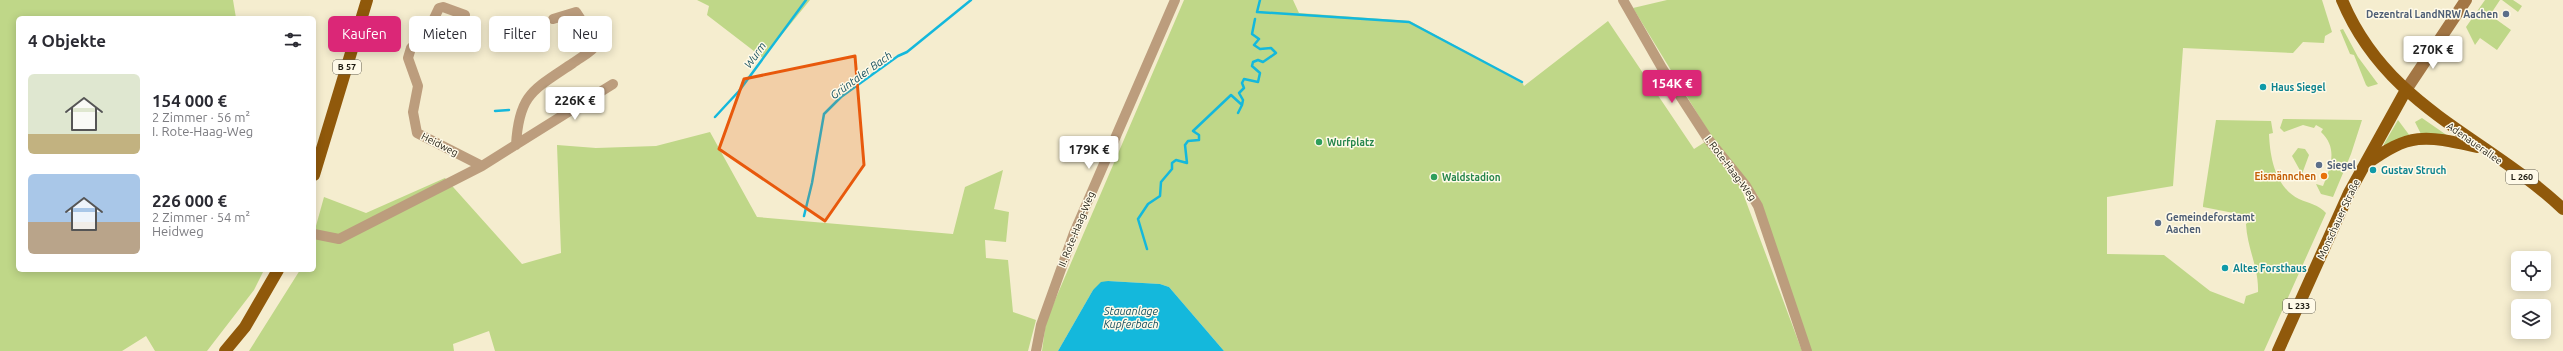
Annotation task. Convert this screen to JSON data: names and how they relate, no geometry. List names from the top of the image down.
{
  "streets": {
    "main road": [
      "B 57",
      "Adenauerallee",
      "L 260",
      "Monschauer Straße",
      "L 233"
    ],
    "street": ["Heidweg", "I. Rote-Haag-Weg", "II. Rote-Haag-Weg"]
  },
  "crossings": [
    ["Adenauerallee", "L 260"],
    ["Adenauerallee", "Monschauer Straße"],
    ["Adenauerallee", "L 233"],
    ["L 260", "Monschauer Straße"],
    ["L 260", "L 233"],
    ["Monschauer Straße", "L 233"]
  ],
  "water": ["Wurm", "Grüntaler Bach", "Stauanlage Kupferbach"],
  "places": [
    "Dezentral LandNRW Aachen",
    "Haus Siegel",
    "Wurfplatz",
    "Siegel",
    "Gustav Struch",
    "Eismännchen",
    "Waldstadion",
    "Gemeindeforstamt Aachen",
    "Altes Forsthaus"
  ],
  "page": {
    "chip": [
      "Kaufen",
      "Mieten",
      "Filter",
      "Neu"
    ],
    "heading": "4 Objekte",
    "price": [
      "270K €",
      "154K €",
      "226K €",
      "179K €"
    ],
    "list": [
      {
        "name": "154 000 €",
        "note": "2 Zimmer · 56 m² · I. Rote-Haag-Weg"
      },
      {
        "name": "226 000 €",
        "note": "2 Zimmer · 54 m² · Heidweg"
      }
    ]
  }
}
